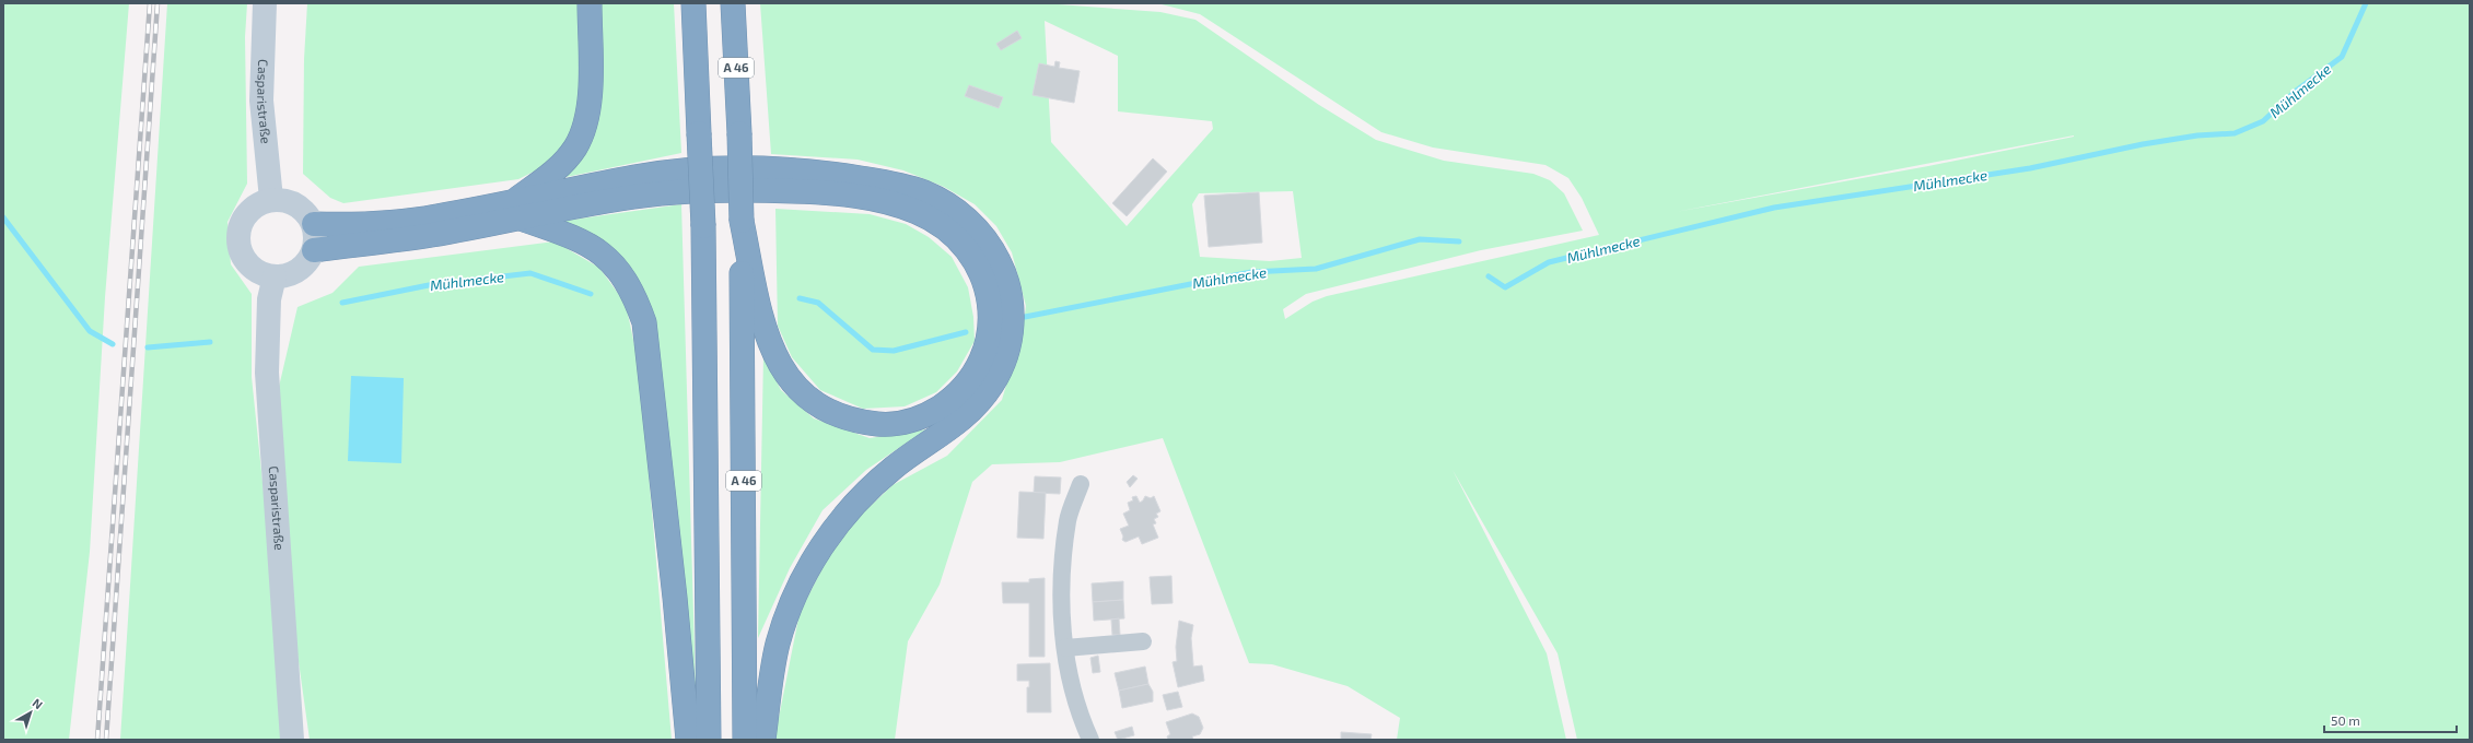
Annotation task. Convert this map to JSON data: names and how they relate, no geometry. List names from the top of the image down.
{
  "streets": {
    "highway": ["A 46"],
    "main road": ["Casparistraße"]
  },
  "water": ["Mühlmecke"],
  "scale_bar": "50 m",
  "north": "top right"
}
